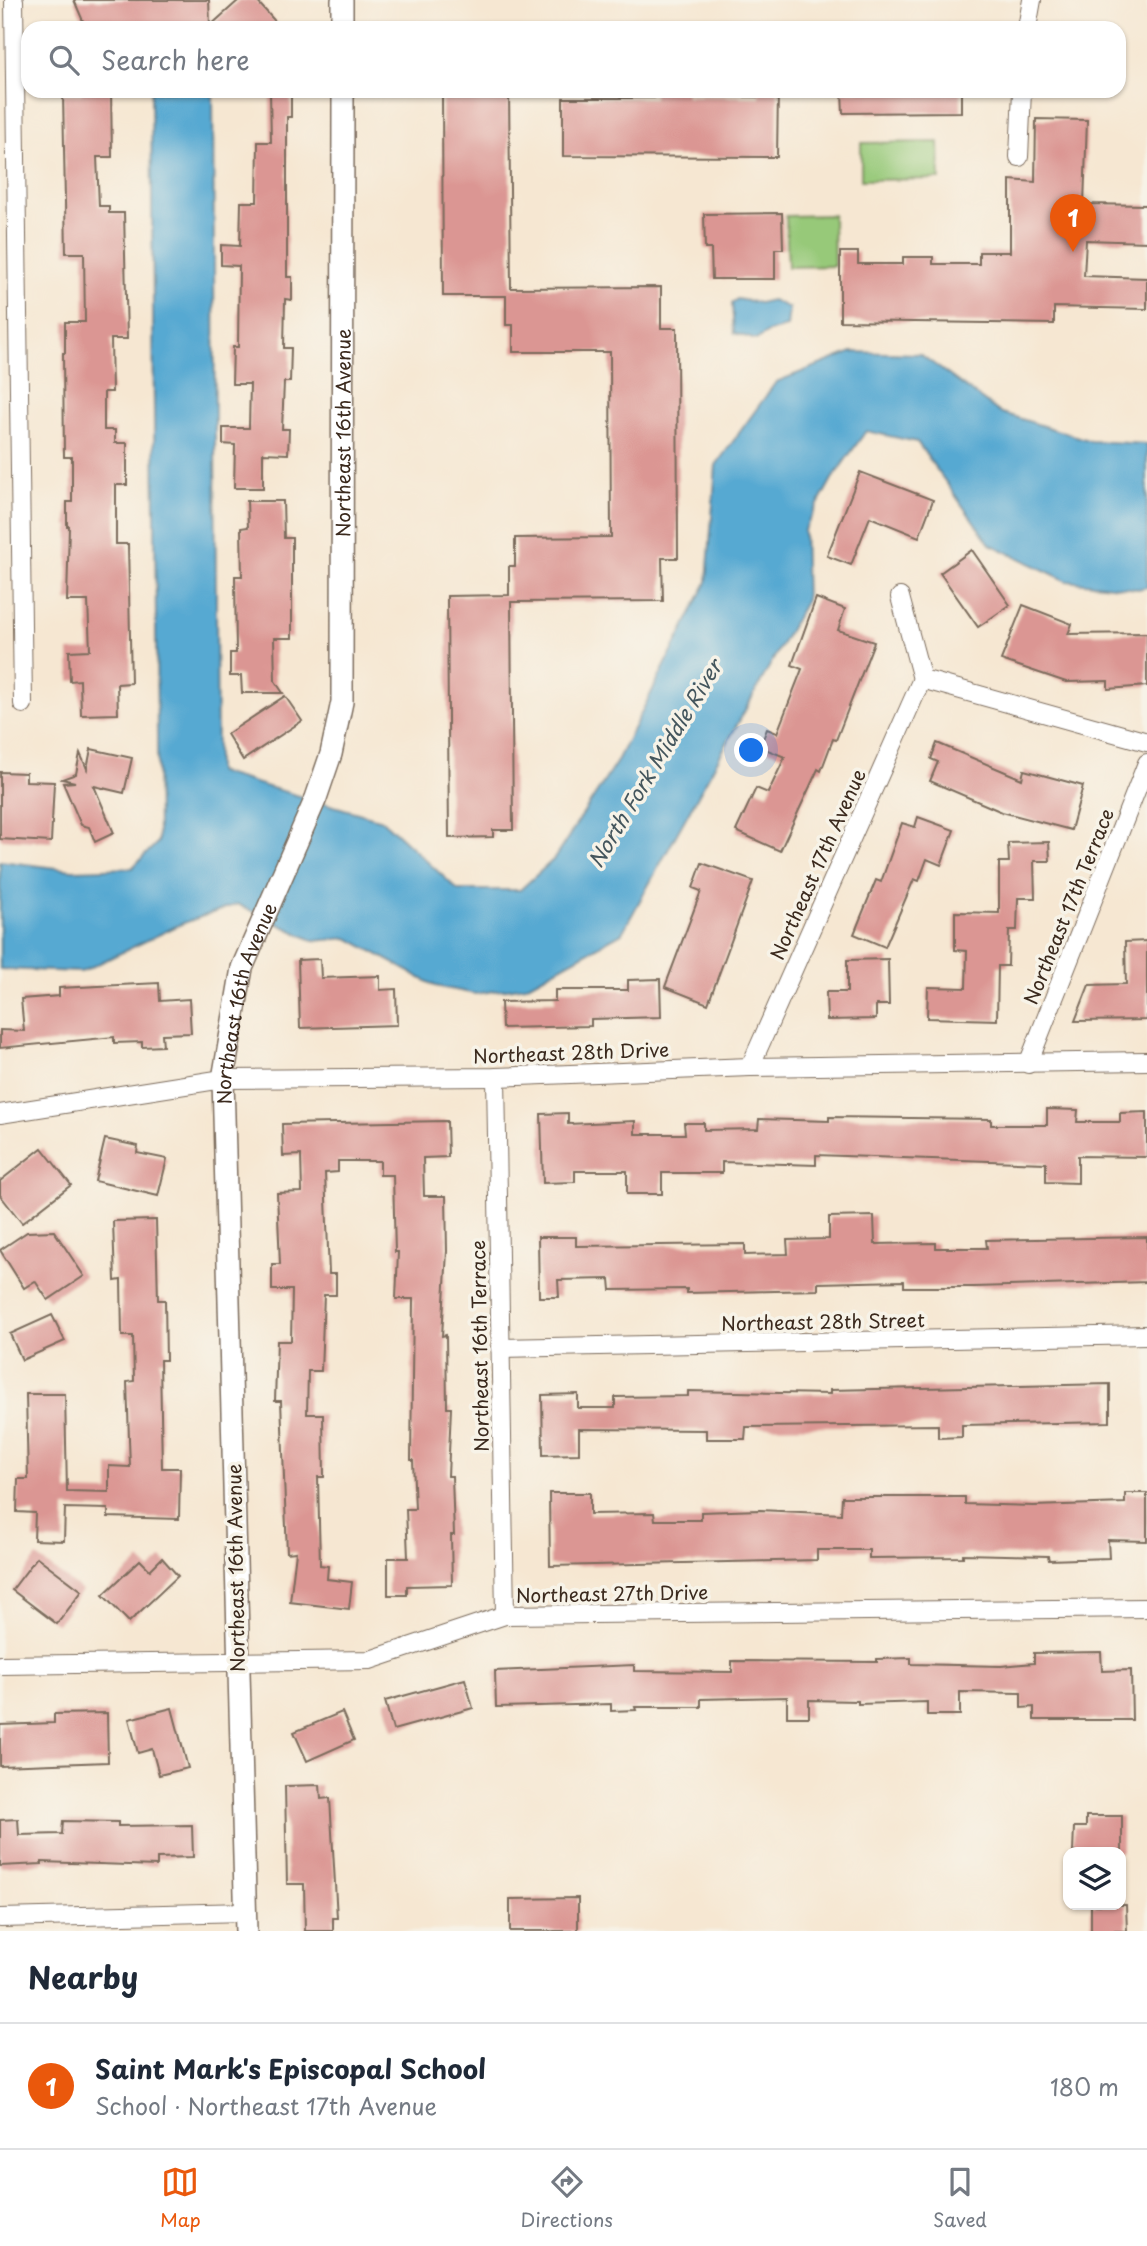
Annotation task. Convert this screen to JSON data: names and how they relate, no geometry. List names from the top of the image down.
{
  "streets": {
    "street": [
      "Northeast 16th Avenue",
      "Northeast 17th Avenue",
      "Northeast 17th Terrace",
      "Northeast 28th Drive",
      "Northeast 28th Street",
      "Northeast 16th Terrace",
      "Northeast 27th Drive"
    ]
  },
  "crossings": [
    ["Northeast 16th Avenue", "Northeast 28th Drive"],
    ["Northeast 16th Avenue", "Northeast 27th Drive"],
    ["Northeast 17th Avenue", "Northeast 28th Drive"],
    ["Northeast 17th Terrace", "Northeast 28th Drive"],
    ["Northeast 28th Drive", "Northeast 16th Terrace"],
    ["Northeast 28th Street", "Northeast 16th Terrace"],
    ["Northeast 16th Terrace", "Northeast 27th Drive"]
  ],
  "water": ["North Fork Middle River"],
  "page": {
    "search": "Search here",
    "pins": "1",
    "heading": "Nearby",
    "list": [
      {
        "mark": "1",
        "name": "Saint Mark's Episcopal School",
        "note": "School · Northeast 17th Avenue",
        "value": "180 m"
      }
    ],
    "nav": ["Map", "Directions", "Saved"]
  }
}
